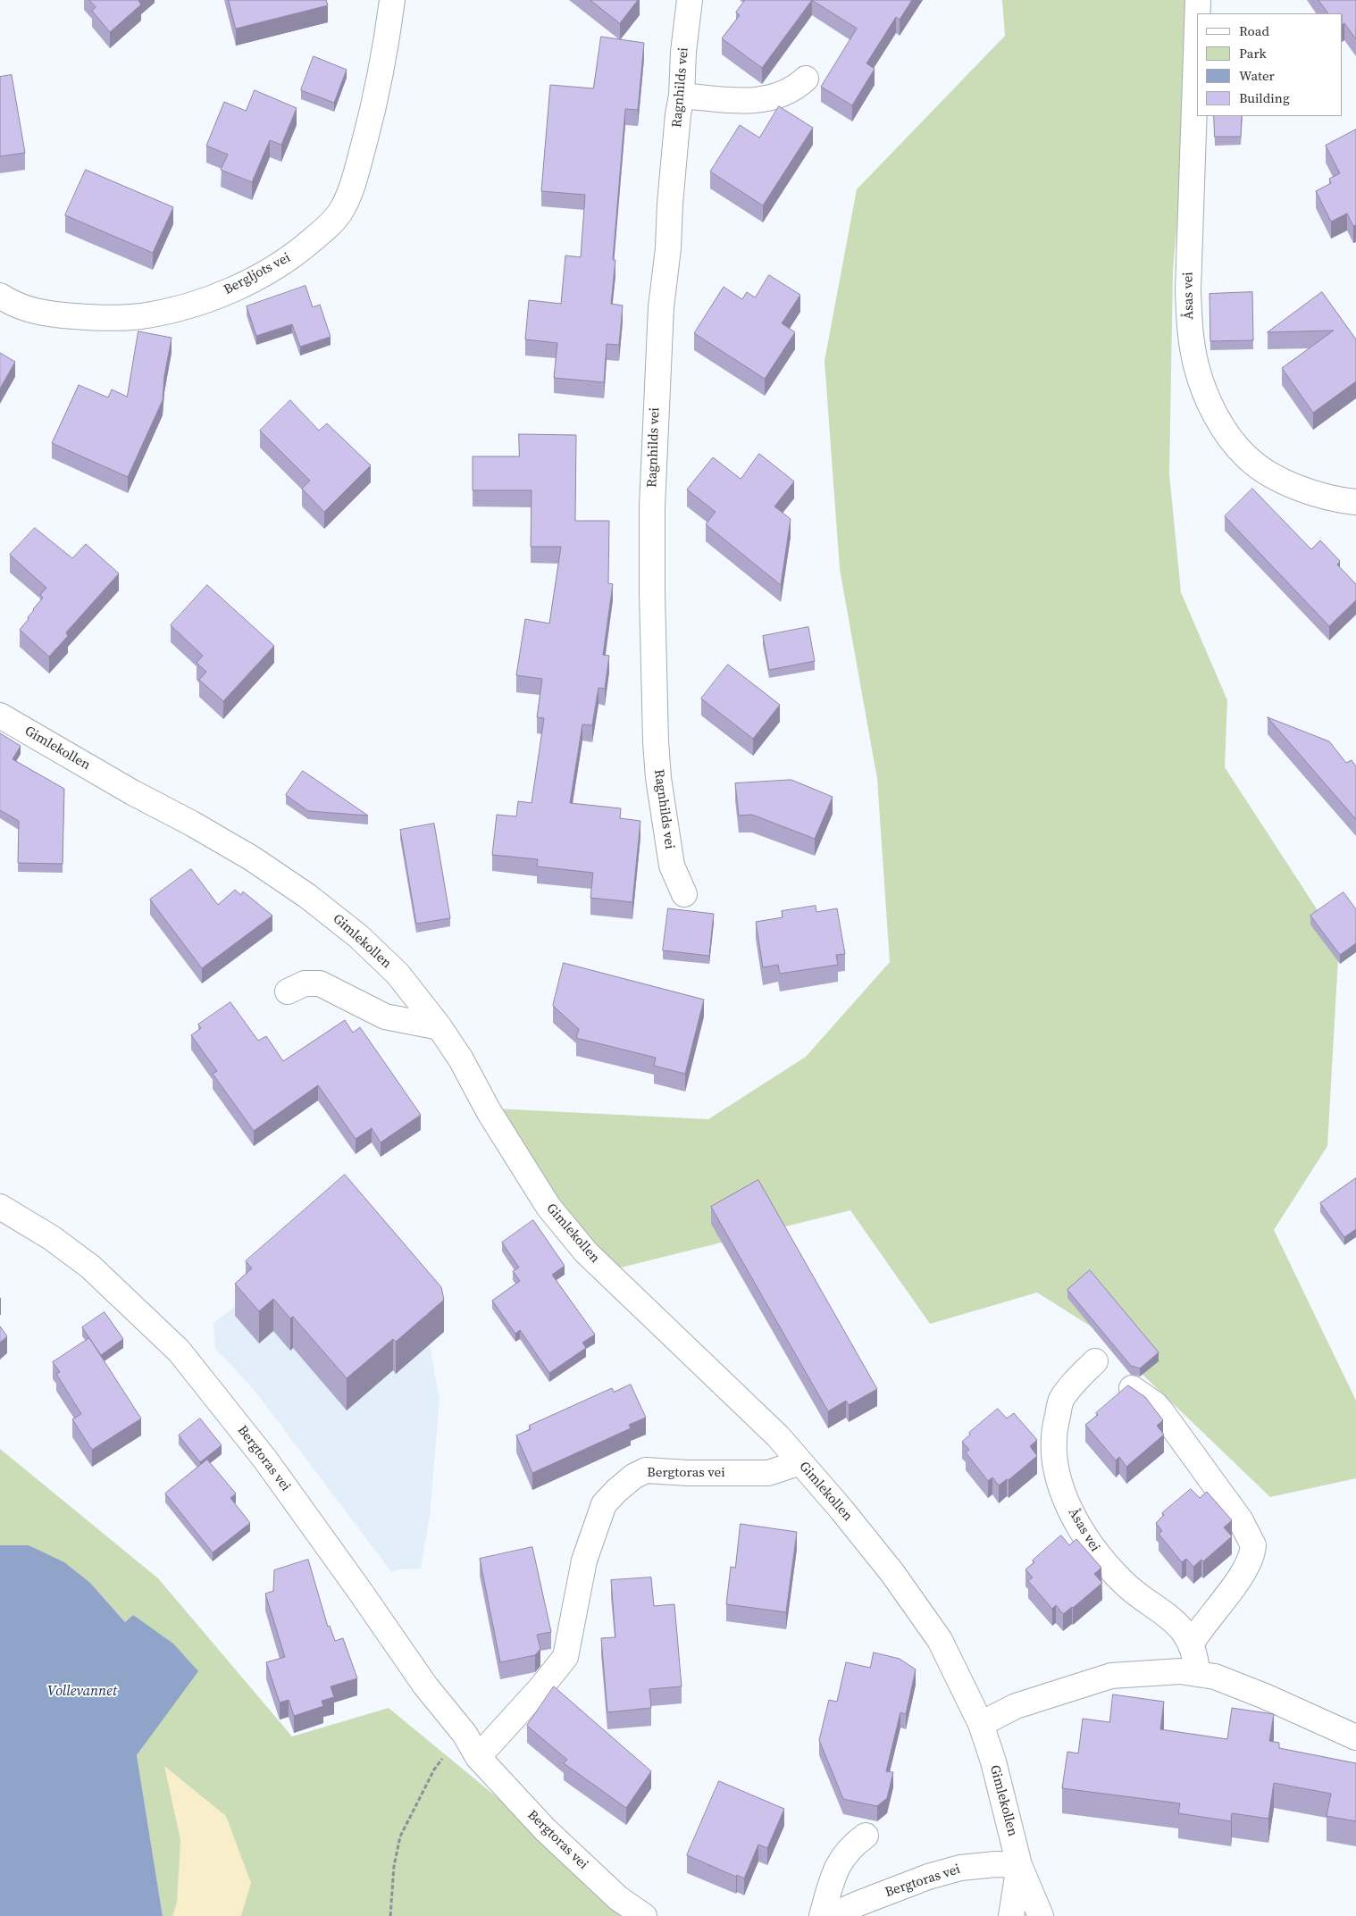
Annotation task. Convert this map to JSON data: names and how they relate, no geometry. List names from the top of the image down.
{
  "streets": {
    "street": [
      "Ragnhilds vei",
      "Bergljots vei",
      "Åsas vei",
      "Gimlekollen",
      "Bergtoras vei"
    ]
  },
  "crossings": [
    ["Gimlekollen", "Bergtoras vei"]
  ],
  "water": ["Vollevannet"],
  "legend": [
    "Road",
    "Park",
    "Water",
    "Building"
  ]
}
